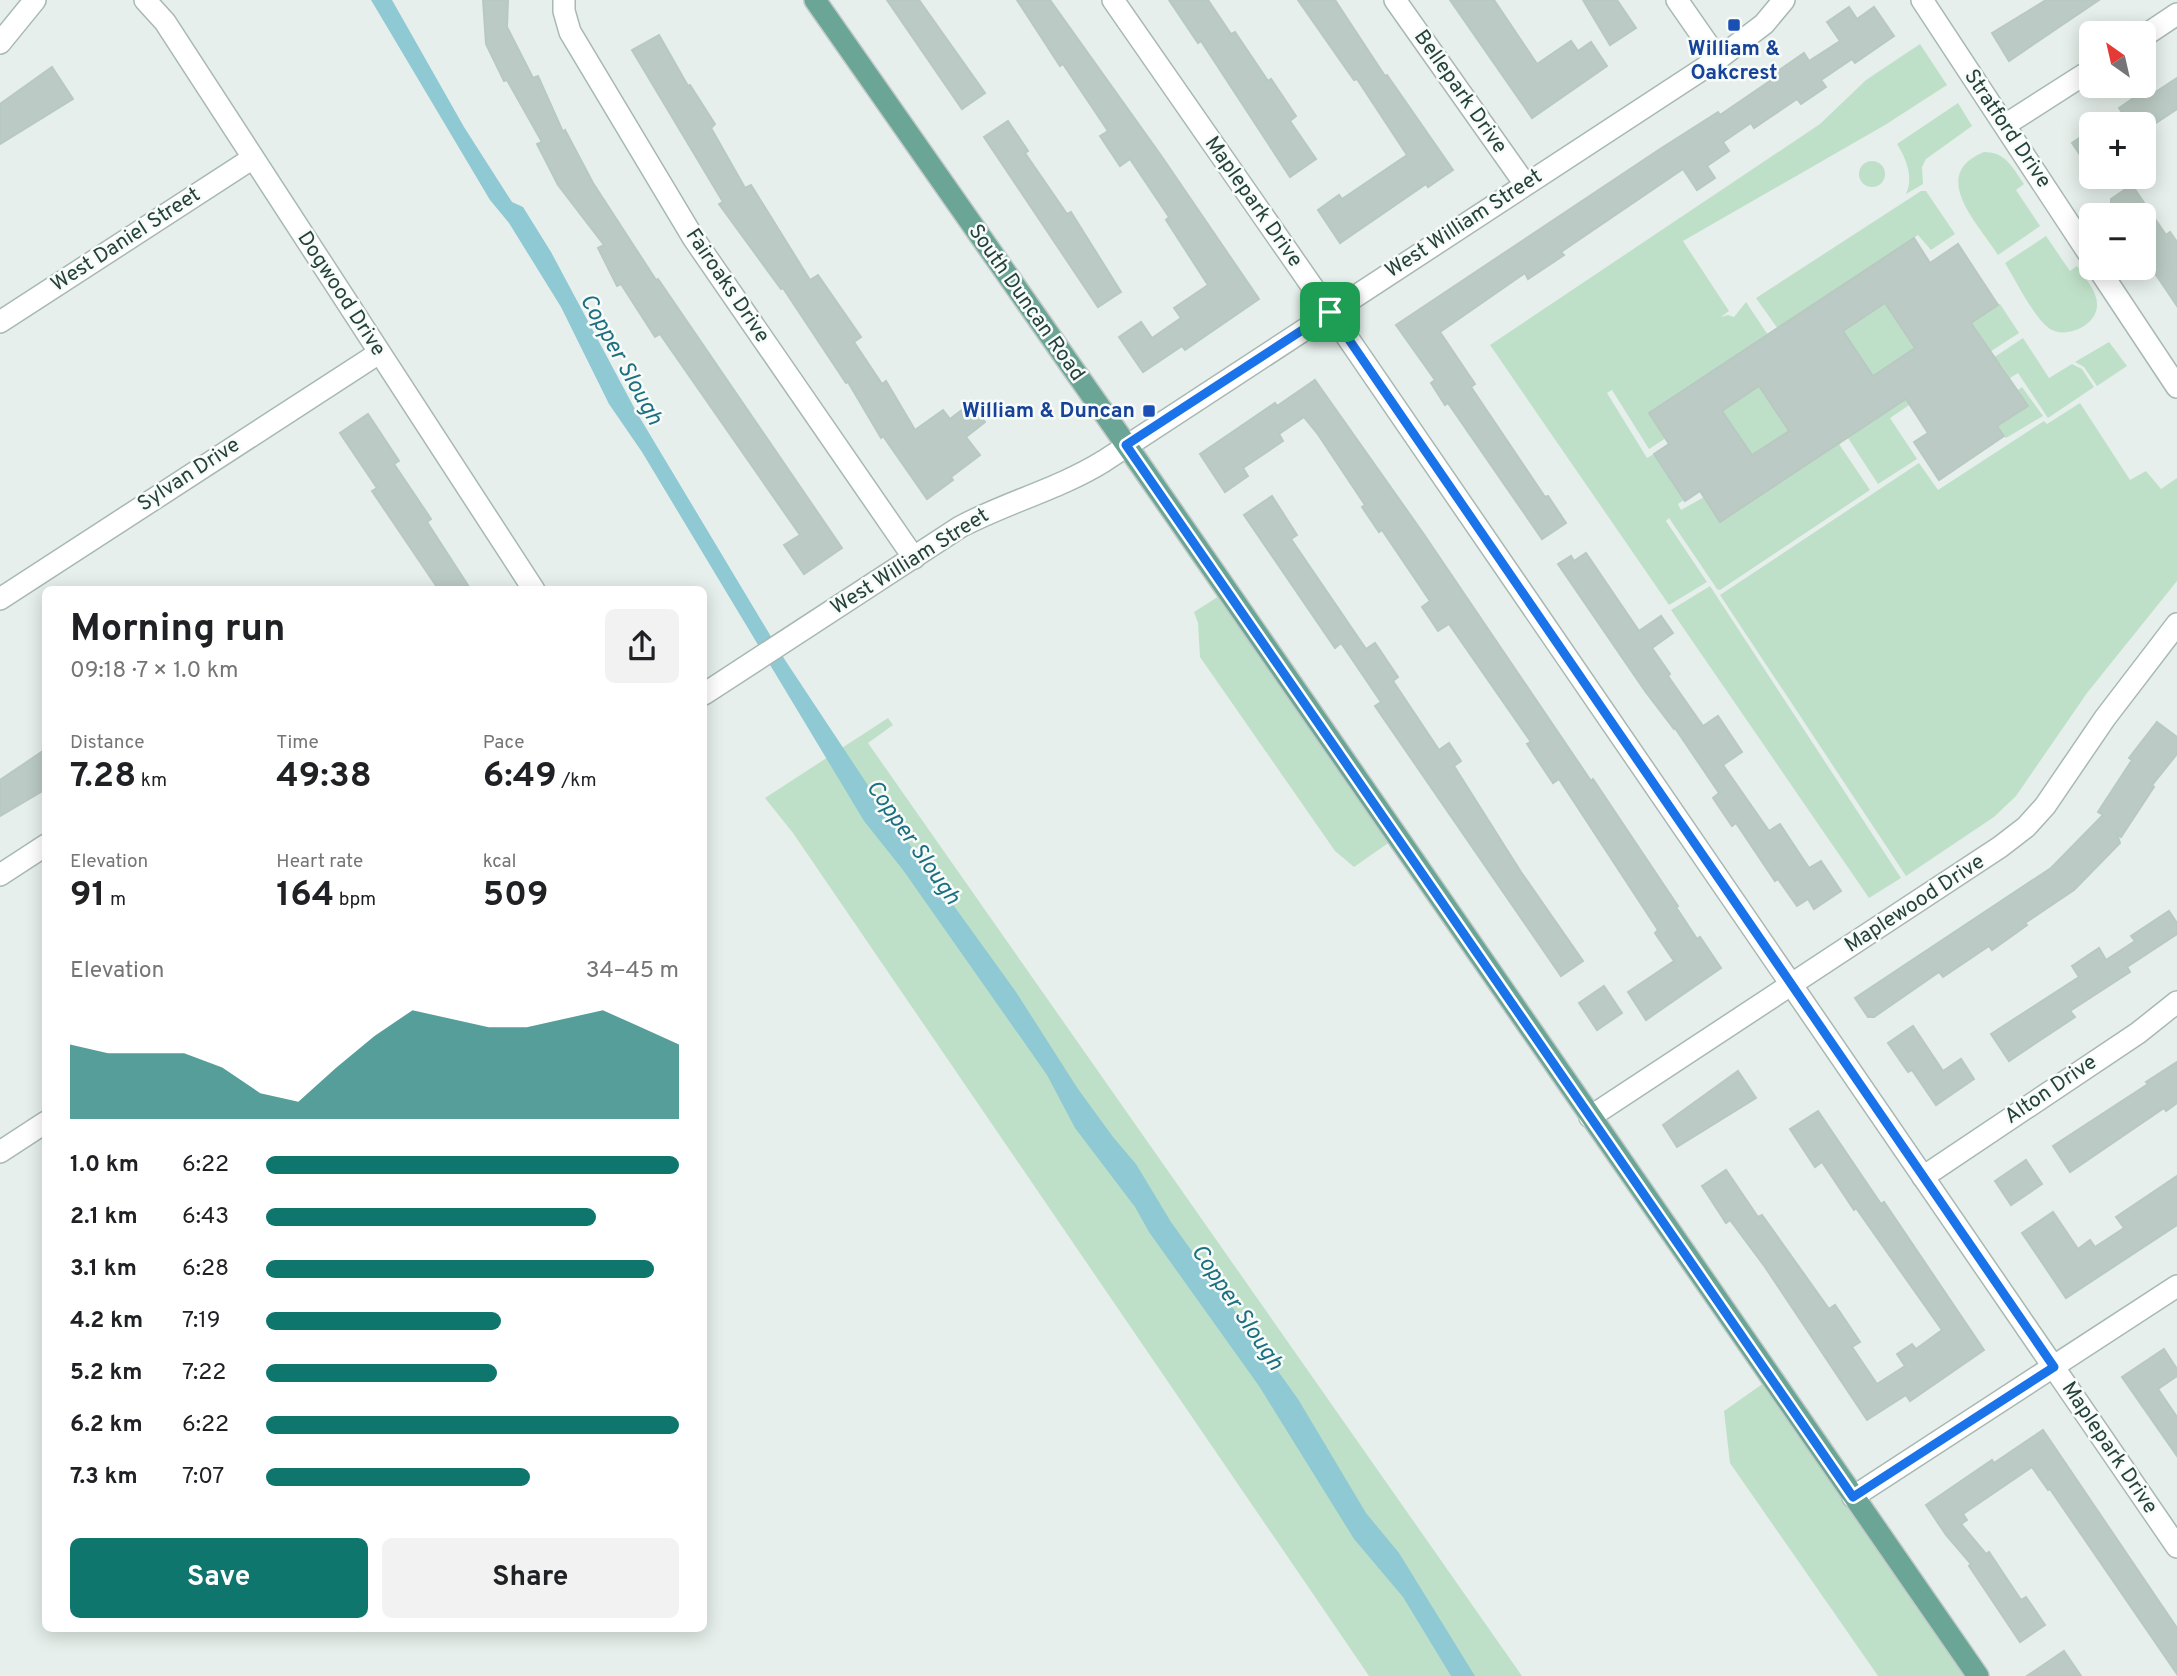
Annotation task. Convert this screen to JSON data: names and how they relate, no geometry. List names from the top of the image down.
{
  "streets": {
    "main road": ["South Duncan Road"],
    "street": [
      "Bellepark Drive",
      "Stratford Drive",
      "Maplepark Drive",
      "West William Street",
      "West Daniel Street",
      "Fairoaks Drive",
      "Dogwood Drive",
      "Sylvan Drive",
      "Maplewood Drive",
      "Alton Drive"
    ]
  },
  "crossings": [
    ["Bellepark Drive", "West William Street"],
    ["Maplepark Drive", "West William Street"],
    ["Maplepark Drive", "Maplewood Drive"],
    ["Maplepark Drive", "Alton Drive"],
    ["West William Street", "Fairoaks Drive"],
    ["West William Street", "South Duncan Road"],
    ["West Daniel Street", "Dogwood Drive"],
    ["Dogwood Drive", "Sylvan Drive"],
    ["South Duncan Road", "Maplewood Drive"]
  ],
  "water": ["Copper Slough"],
  "places": {
    "transit": ["William & Oakcrest", "William & Duncan"]
  },
  "north": "top left",
  "page": {
    "map_buttons": ["+", "−"],
    "heading": ["Morning run", "09:18 · 7 × 1.0 km"],
    "stats": [
      ["Distance", "7.28 km"],
      ["Time", "49:38"],
      ["Pace", "6:49 /km"],
      ["Elevation", "91 m"],
      ["Heart rate", "164 bpm"],
      ["kcal", "509"]
    ],
    "chart": ["Elevation", "34–45 m"],
    "list": [
      {
        "name": "1.0 km",
        "note": "6:22"
      },
      {
        "name": "2.1 km",
        "note": "6:43"
      },
      {
        "name": "3.1 km",
        "note": "6:28"
      },
      {
        "name": "4.2 km",
        "note": "7:19"
      },
      {
        "name": "5.2 km",
        "note": "7:22"
      },
      {
        "name": "6.2 km",
        "note": "6:22"
      },
      {
        "name": "7.3 km",
        "note": "7:07"
      }
    ],
    "buttons": ["Save", "Share"]
  }
}
